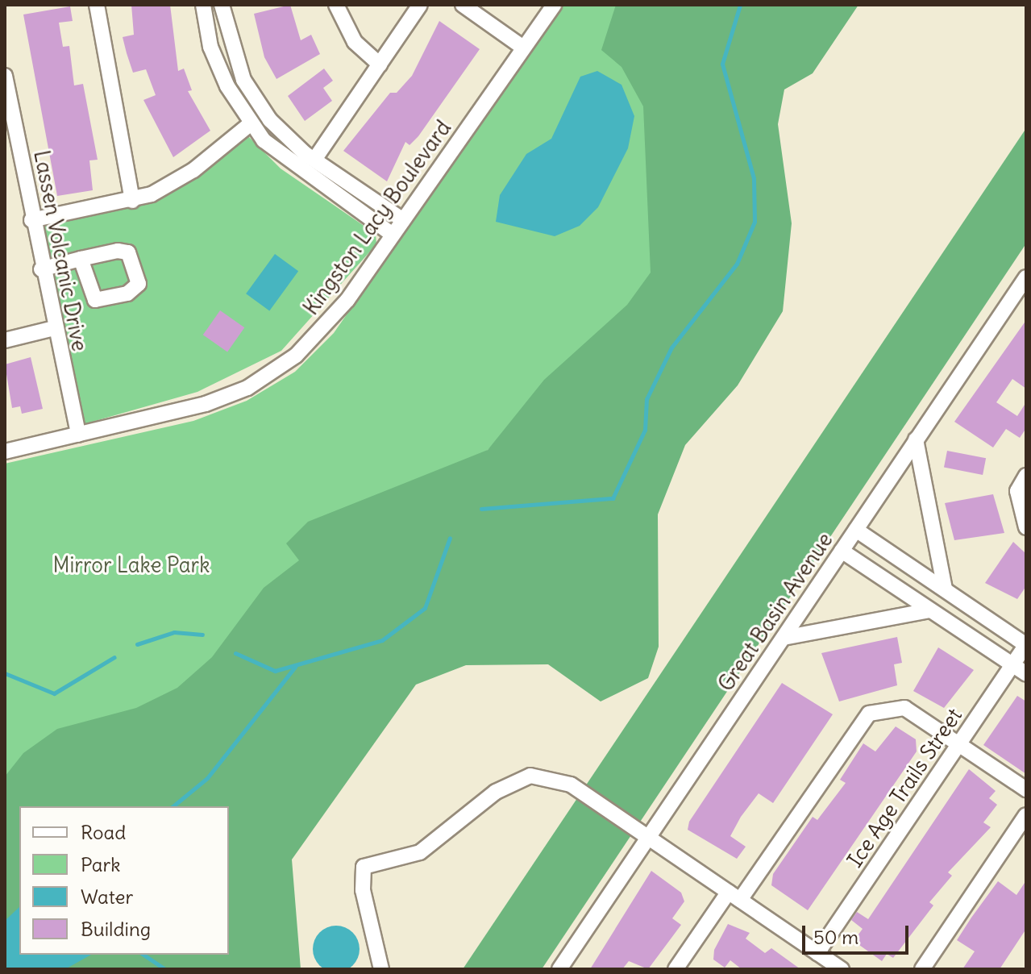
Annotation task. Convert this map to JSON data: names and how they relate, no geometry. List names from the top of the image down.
{
  "streets": {
    "street": [
      "Kingston Lacy Boulevard",
      "Lassen Volcanic Drive",
      "Great Basin Avenue",
      "Ice Age Trails Street"
    ]
  },
  "crossings": [
    ["Kingston Lacy Boulevard", "Lassen Volcanic Drive"]
  ],
  "parks": ["Mirror Lake Park"],
  "legend": [
    "Road",
    "Park",
    "Water",
    "Building"
  ],
  "scale_bar": "50 m"
}
